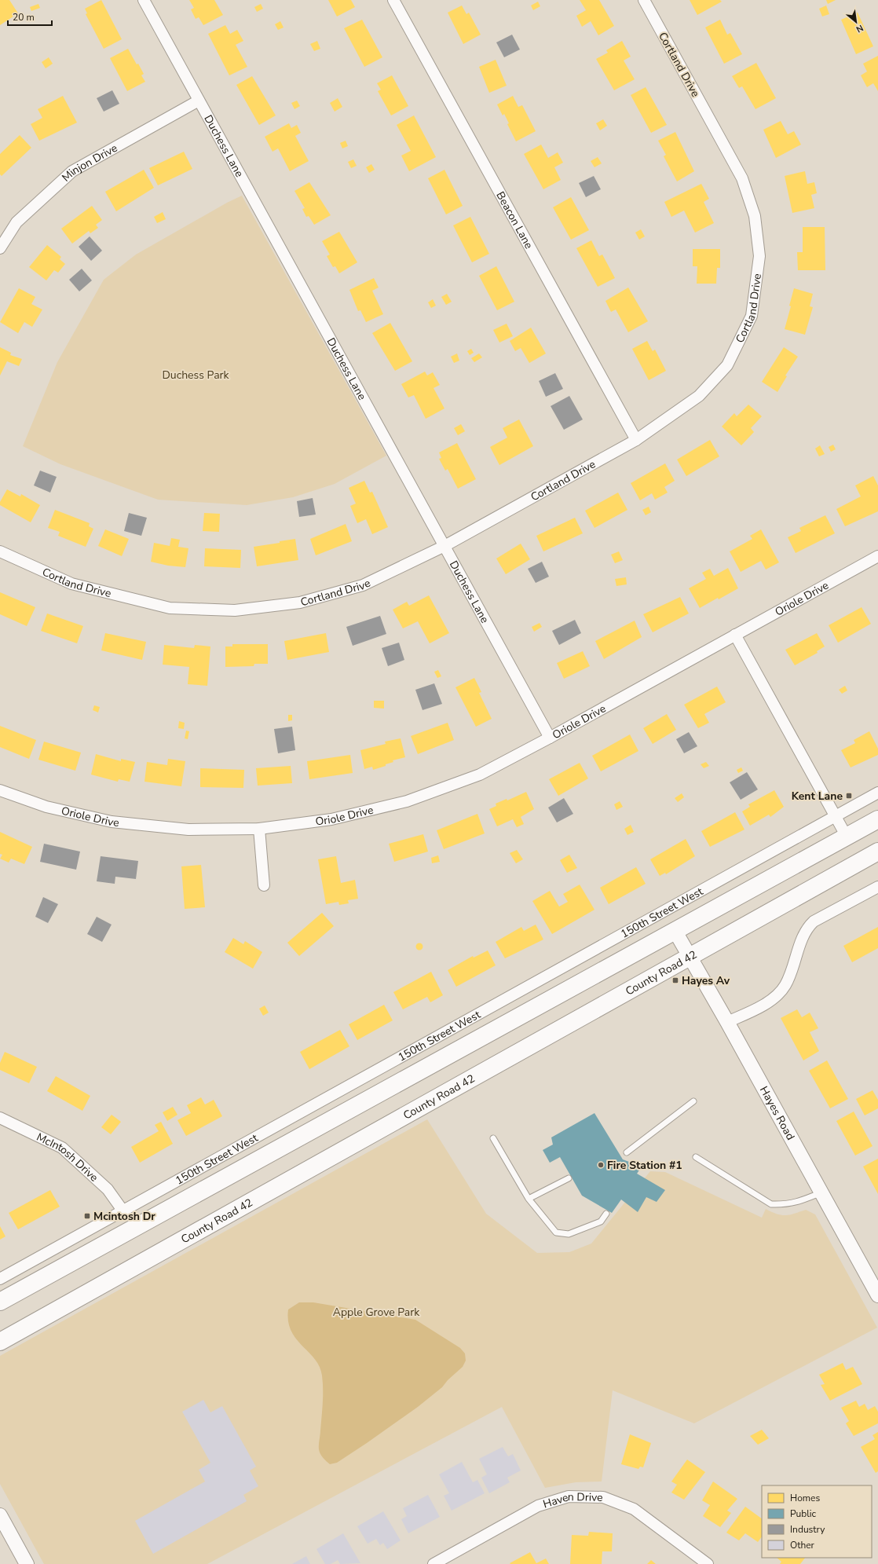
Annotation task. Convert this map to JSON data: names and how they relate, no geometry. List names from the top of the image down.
{
  "streets": {
    "highway": ["County Road 42"],
    "street": [
      "Cortland Drive",
      "Duchess Lane",
      "Minjon Drive",
      "Beacon Lane",
      "Oriole Drive",
      "150th Street West",
      "Hayes Road",
      "McIntosh Drive",
      "Haven Drive"
    ]
  },
  "crossings": [
    ["Cortland Drive", "Duchess Lane"],
    ["Cortland Drive", "Beacon Lane"],
    ["Duchess Lane", "Minjon Drive"],
    ["Duchess Lane", "Oriole Drive"],
    ["150th Street West", "McIntosh Drive"],
    ["County Road 42", "Hayes Road"]
  ],
  "parks": ["Duchess Park", "Apple Grove Park"],
  "places": {
    "transit": ["Kent Lane", "Hayes Av", "Mcintosh Dr"],
    "other": ["Fire Station #1"]
  },
  "legend": [
    "Homes",
    "Public",
    "Industry",
    "Other"
  ],
  "scale_bar": "20 m",
  "north": "bottom right"
}
